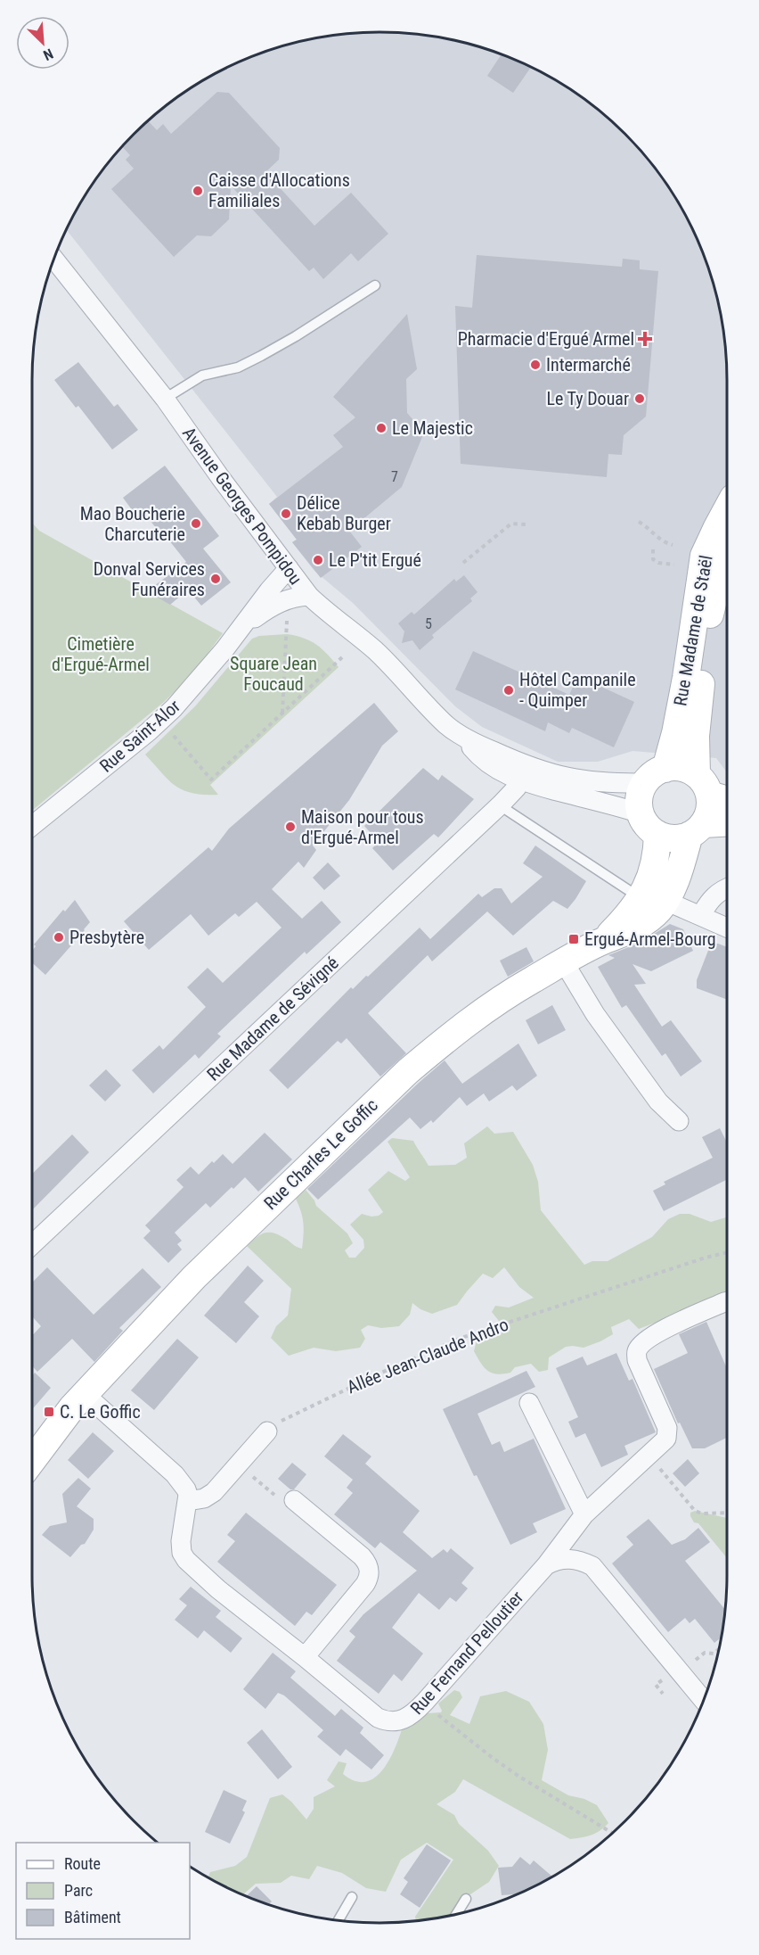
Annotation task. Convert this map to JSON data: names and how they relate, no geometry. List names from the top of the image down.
{
  "streets": {
    "street": [
      "Avenue Georges Pompidou",
      "Rue Madame de Staël",
      "Rue Saint-Alor",
      "Rue Madame de Sévigné",
      "Rue Charles Le Goffic",
      "Rue Fernand Pelloutier"
    ],
    "path": ["Allée Jean-Claude Andro"]
  },
  "crossings": [
    ["Avenue Georges Pompidou", "Rue Madame de Staël"],
    ["Avenue Georges Pompidou", "Rue Saint-Alor"],
    ["Avenue Georges Pompidou", "Rue Madame de Sévigné"],
    ["Avenue Georges Pompidou", "Rue Charles Le Goffic"],
    ["Rue Madame de Staël", "Rue Charles Le Goffic"]
  ],
  "parks": ["Cimetière d'Ergué-Armel", "Square Jean Foucaud"],
  "places": {
    "other": [
      "Caisse d'Allocations Familiales",
      "Intermarché",
      "Le Ty Douar",
      "Le Majestic",
      "Délice Kebab Burger",
      "Mao Boucherie Charcuterie",
      "Le P'tit Ergué",
      "Donval Services Funéraires",
      "Hôtel Campanile - Quimper",
      "Maison pour tous d'Ergué-Armel",
      "Presbytère"
    ],
    "health": ["Pharmacie d'Ergué Armel"],
    "transit": ["Ergué-Armel-Bourg", "C. Le Goffic"]
  },
  "house_numbers": ["7", "5"],
  "legend": ["Route", "Parc", "Bâtiment"],
  "north": "bottom right"
}
